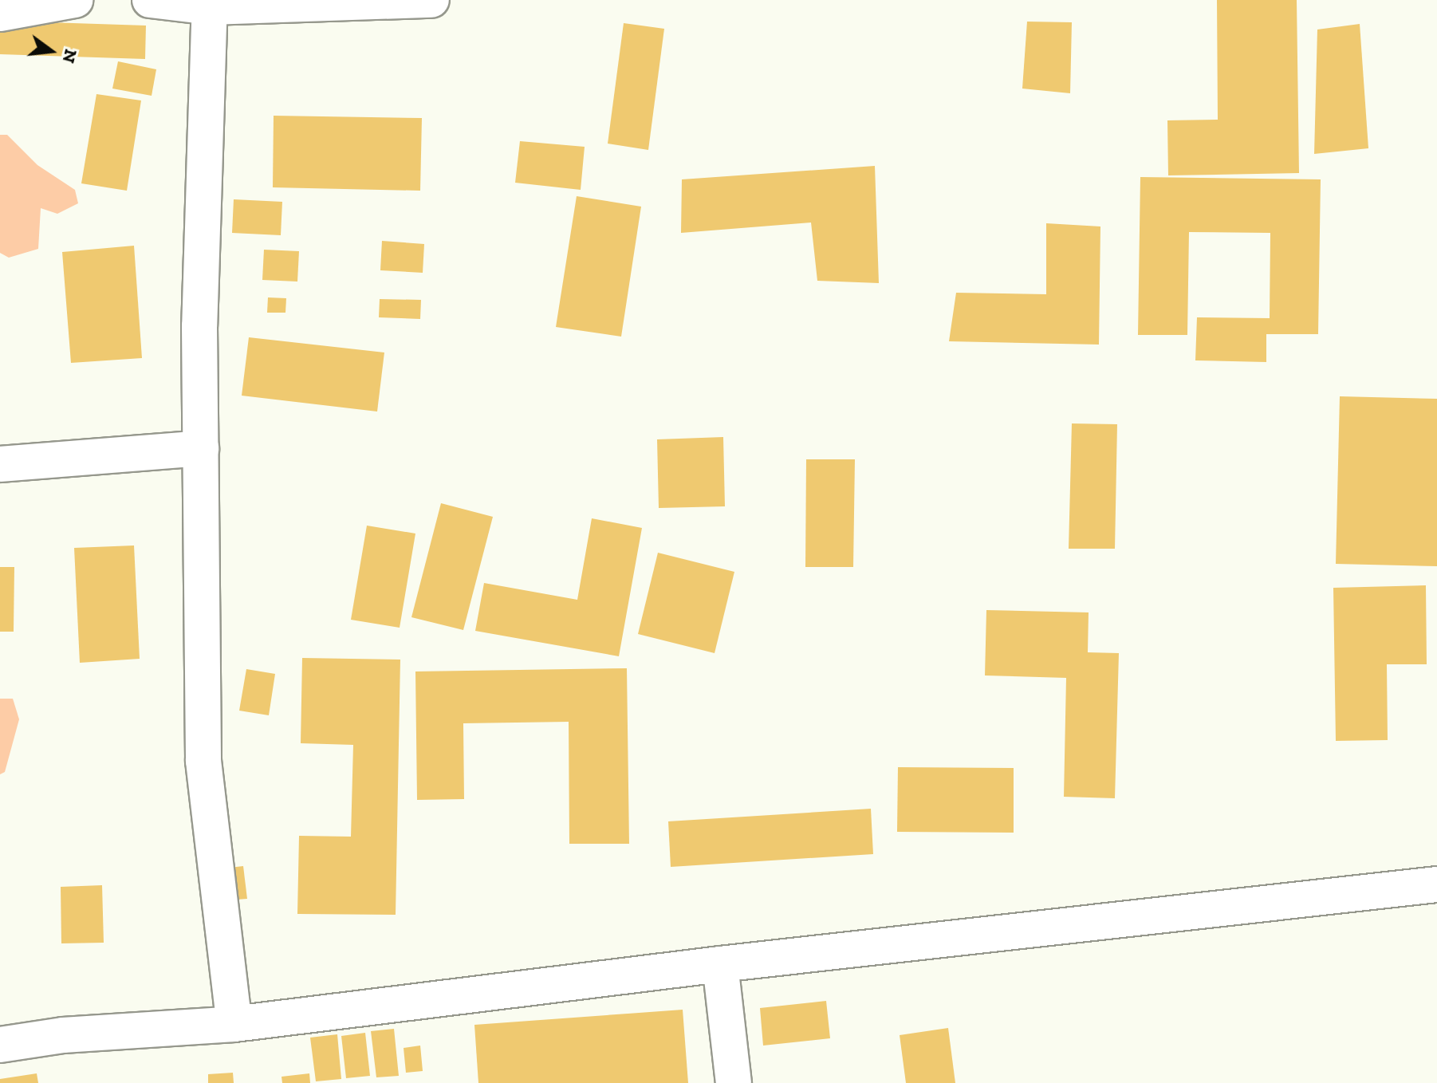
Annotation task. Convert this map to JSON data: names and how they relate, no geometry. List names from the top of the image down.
{
  "north": "right"
}
